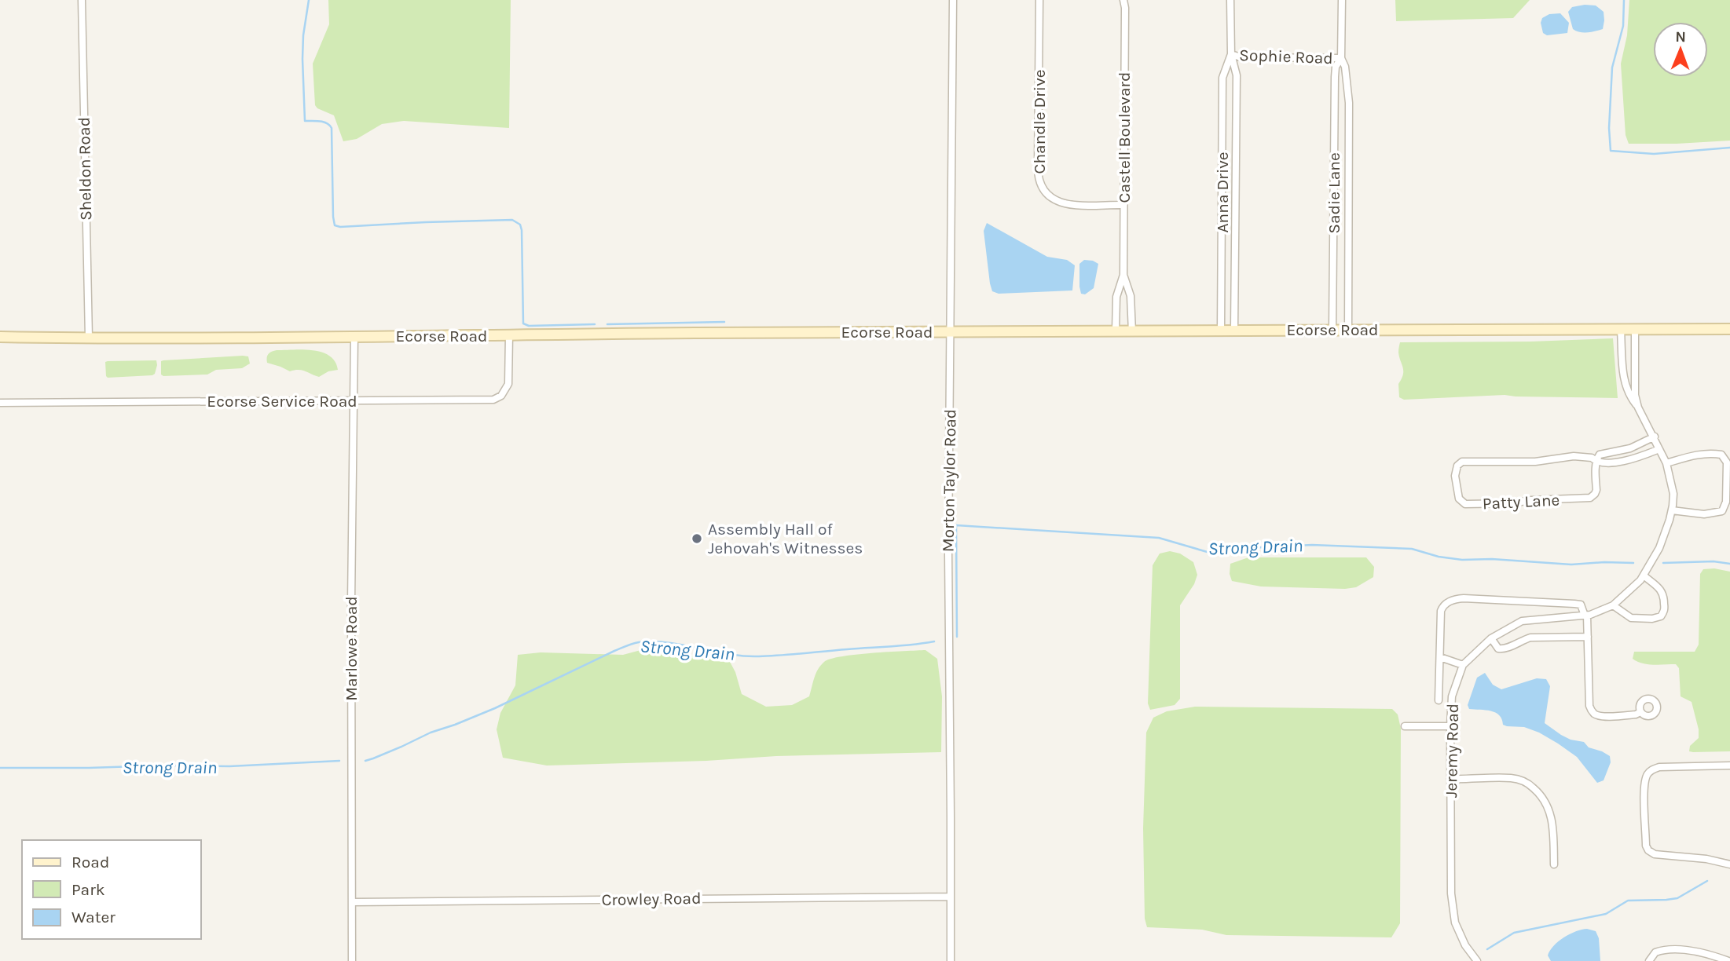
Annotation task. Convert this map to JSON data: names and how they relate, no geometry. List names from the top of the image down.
{
  "streets": {
    "main road": ["Ecorse Road"],
    "street": [
      "Sophie Road",
      "Chandle Drive",
      "Castell Boulevard",
      "Sheldon Road",
      "Anna Drive",
      "Sadie Lane",
      "Ecorse Service Road",
      "Morton Taylor Road",
      "Patty Lane",
      "Marlowe Road",
      "Jeremy Road",
      "Crowley Road"
    ]
  },
  "crossings": [
    ["Sophie Road", "Anna Drive"],
    ["Sophie Road", "Sadie Lane"],
    ["Chandle Drive", "Castell Boulevard"],
    ["Castell Boulevard", "Ecorse Road"],
    ["Sheldon Road", "Ecorse Road"],
    ["Anna Drive", "Ecorse Road"],
    ["Sadie Lane", "Ecorse Road"],
    ["Ecorse Road", "Ecorse Service Road"],
    ["Ecorse Road", "Morton Taylor Road"],
    ["Ecorse Road", "Marlowe Road"],
    ["Ecorse Road", "Jeremy Road"],
    ["Ecorse Service Road", "Marlowe Road"],
    ["Morton Taylor Road", "Crowley Road"],
    ["Patty Lane", "Jeremy Road"],
    ["Marlowe Road", "Crowley Road"]
  ],
  "water": ["Strong Drain"],
  "places": ["Assembly Hall of Jehovah's Witnesses"],
  "legend": ["Road", "Park", "Water"],
  "north": "top"
}
